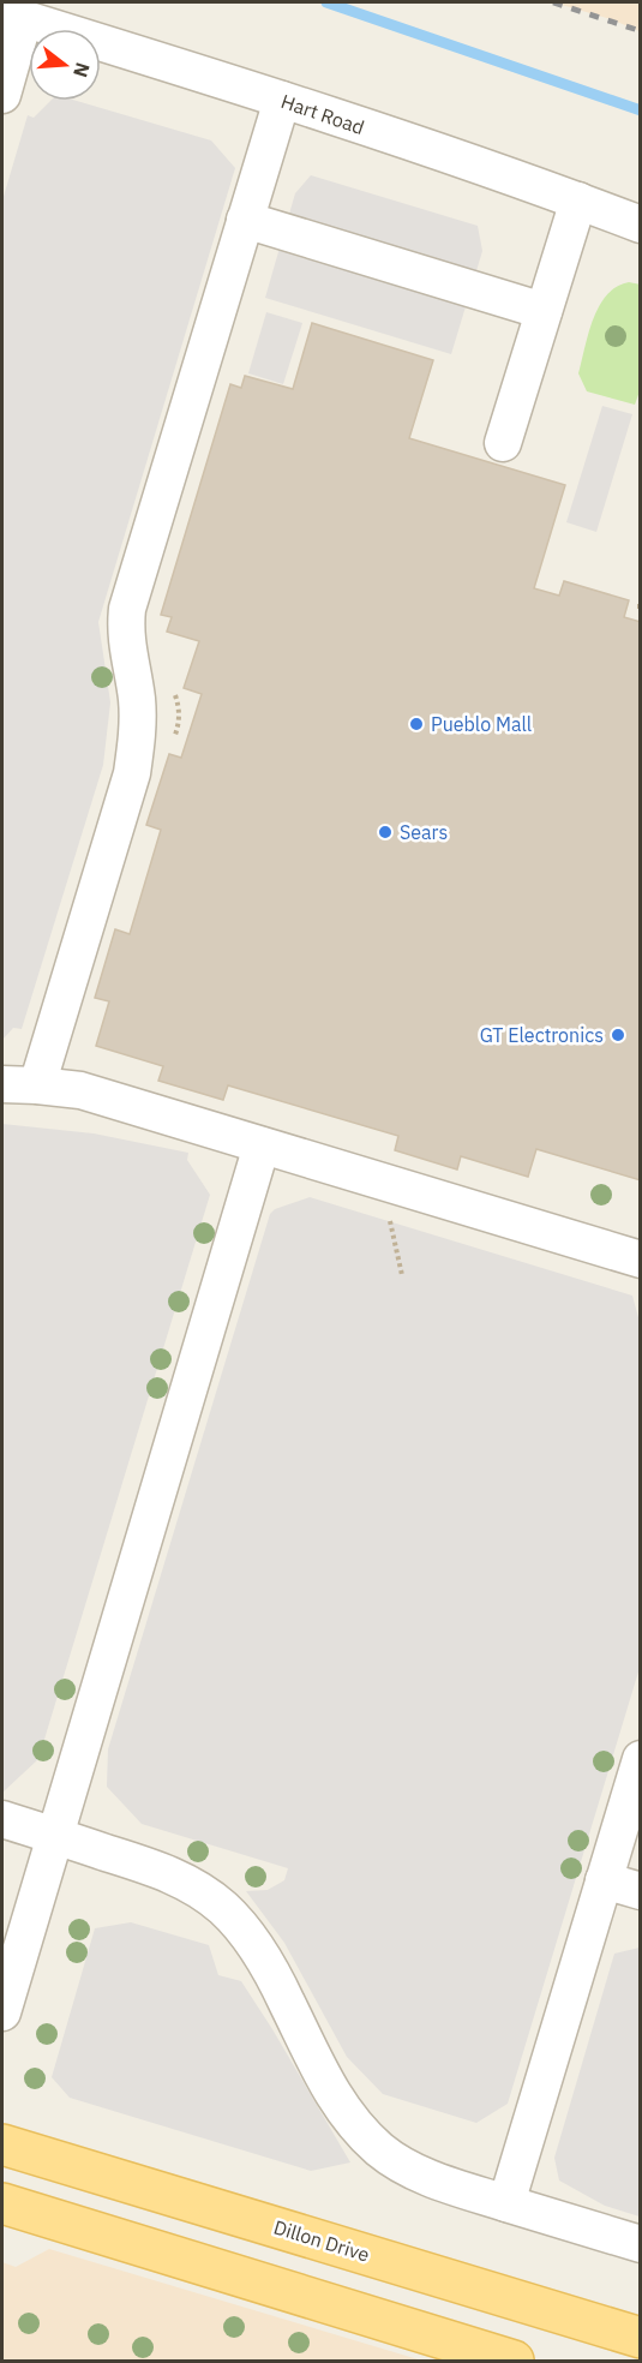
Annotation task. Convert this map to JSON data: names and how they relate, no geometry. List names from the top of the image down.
{
  "streets": {
    "main road": ["Dillon Drive"],
    "street": ["Hart Road"]
  },
  "places": ["Pueblo Mall", "Sears", "GT Electronics"],
  "north": "right"
}
